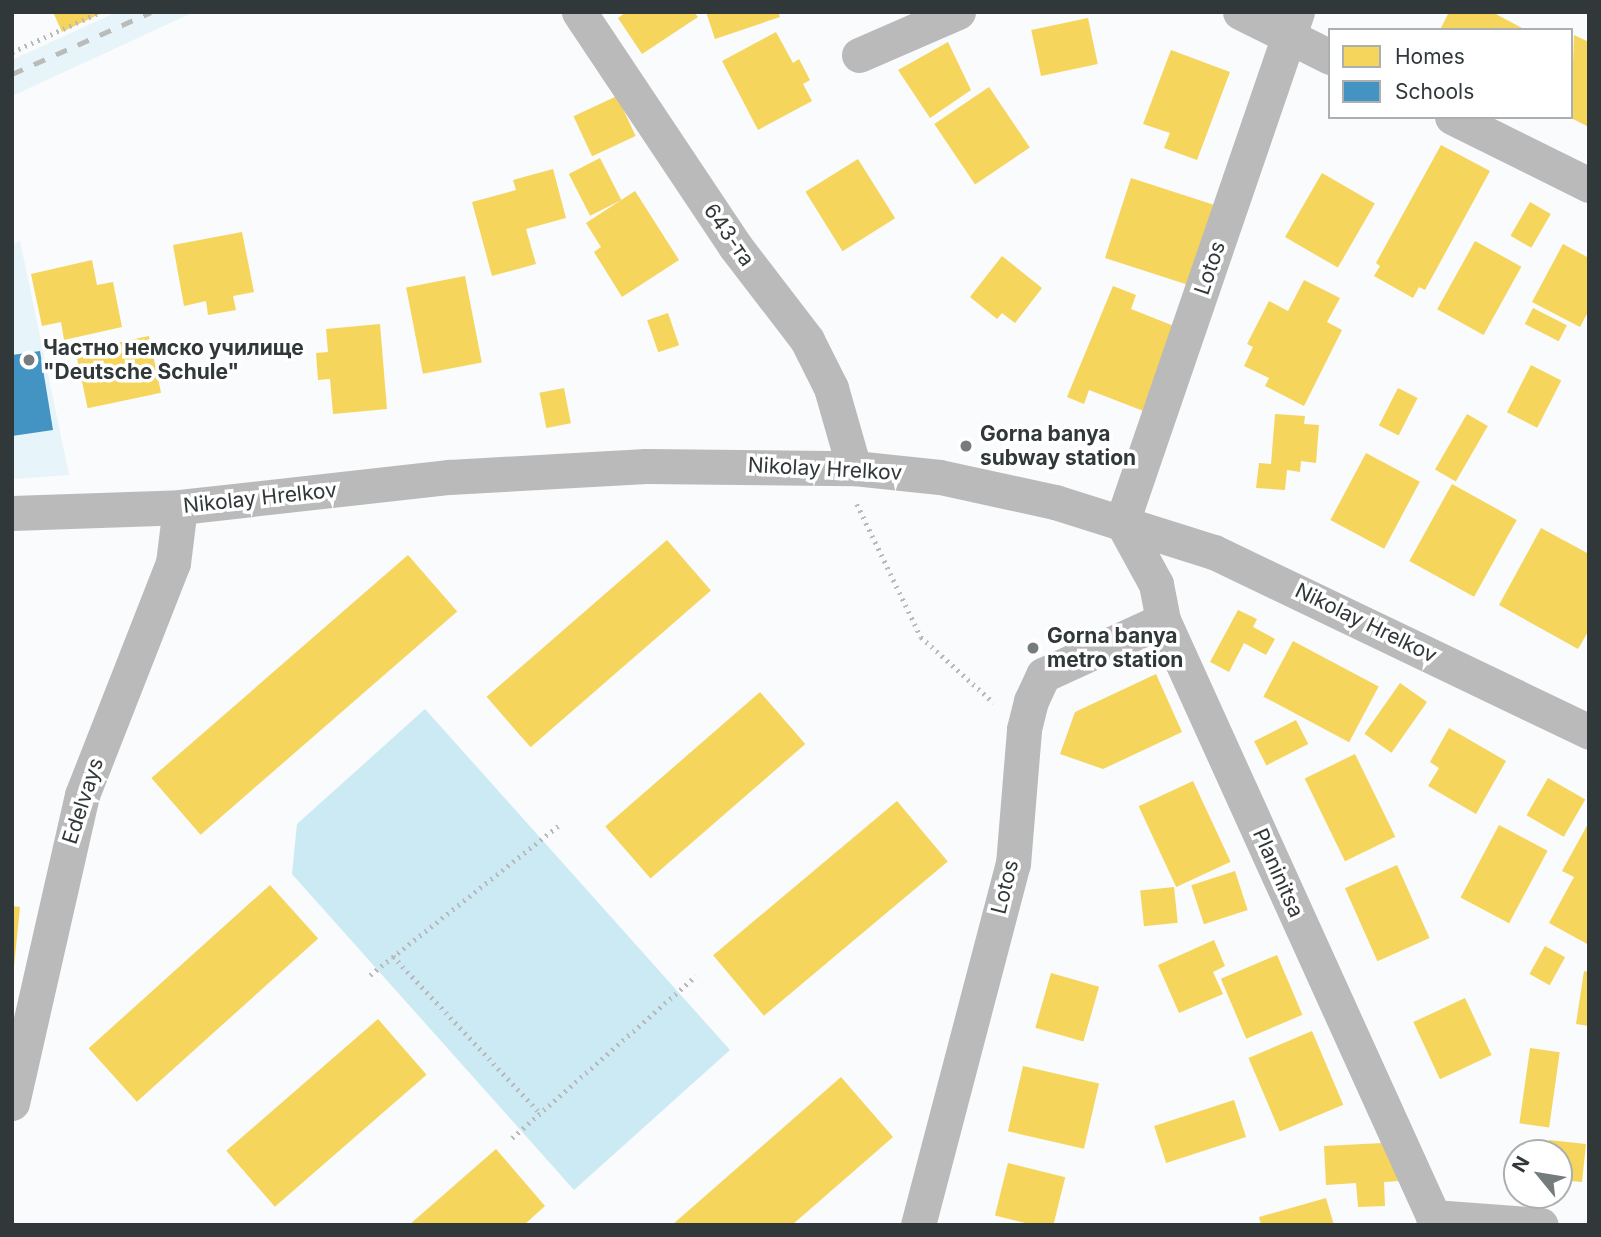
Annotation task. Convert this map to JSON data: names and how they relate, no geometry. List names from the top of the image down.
{
  "streets": {
    "street": [
      "643-та",
      "Lotos",
      "Nikolay Hrelkov",
      "Edelvays",
      "Planinitsa"
    ]
  },
  "crossings": [
    ["643-та", "Nikolay Hrelkov"],
    ["Lotos", "Nikolay Hrelkov"],
    ["Lotos", "Planinitsa"],
    ["Nikolay Hrelkov", "Edelvays"],
    ["Nikolay Hrelkov", "Planinitsa"]
  ],
  "places": ["Частно немско училище \"Deutsche Schule\"", "Gorna banya subway station", "Gorna banya metro station"],
  "legend": ["Homes", "Schools"],
  "north": "top left"
}
